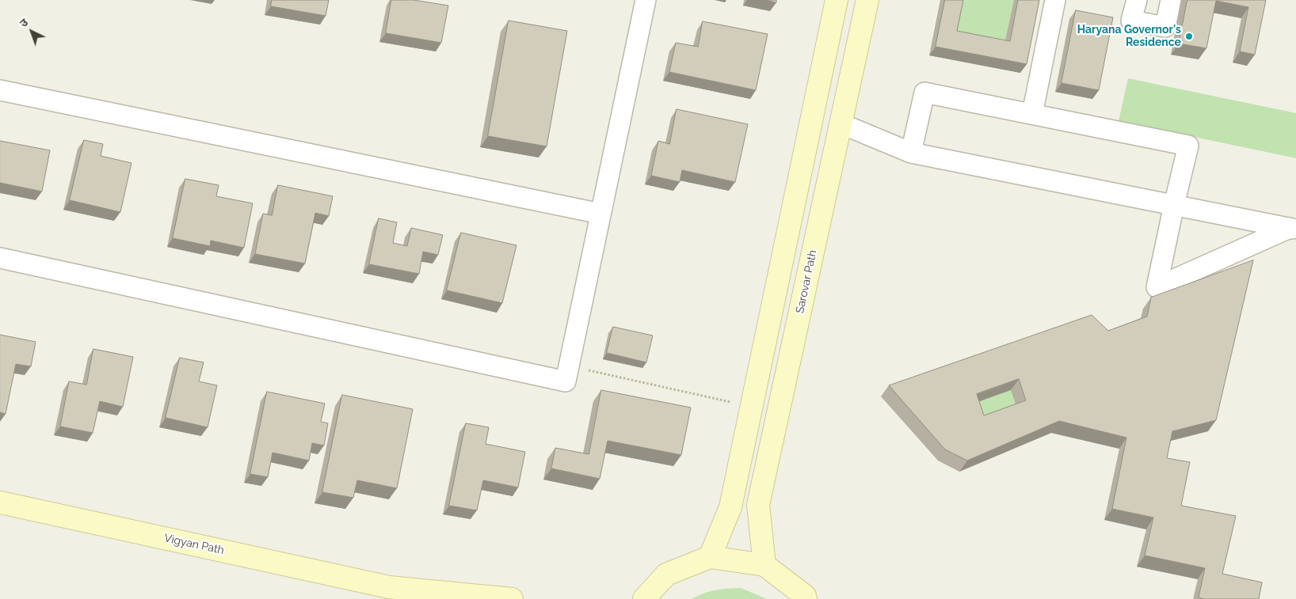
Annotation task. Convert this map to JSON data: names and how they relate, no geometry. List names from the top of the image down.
{
  "streets": {
    "main road": ["Sarovar Path", "Vigyan Path"]
  },
  "places": ["Haryana Governor's Residence"],
  "north": "top left"
}
